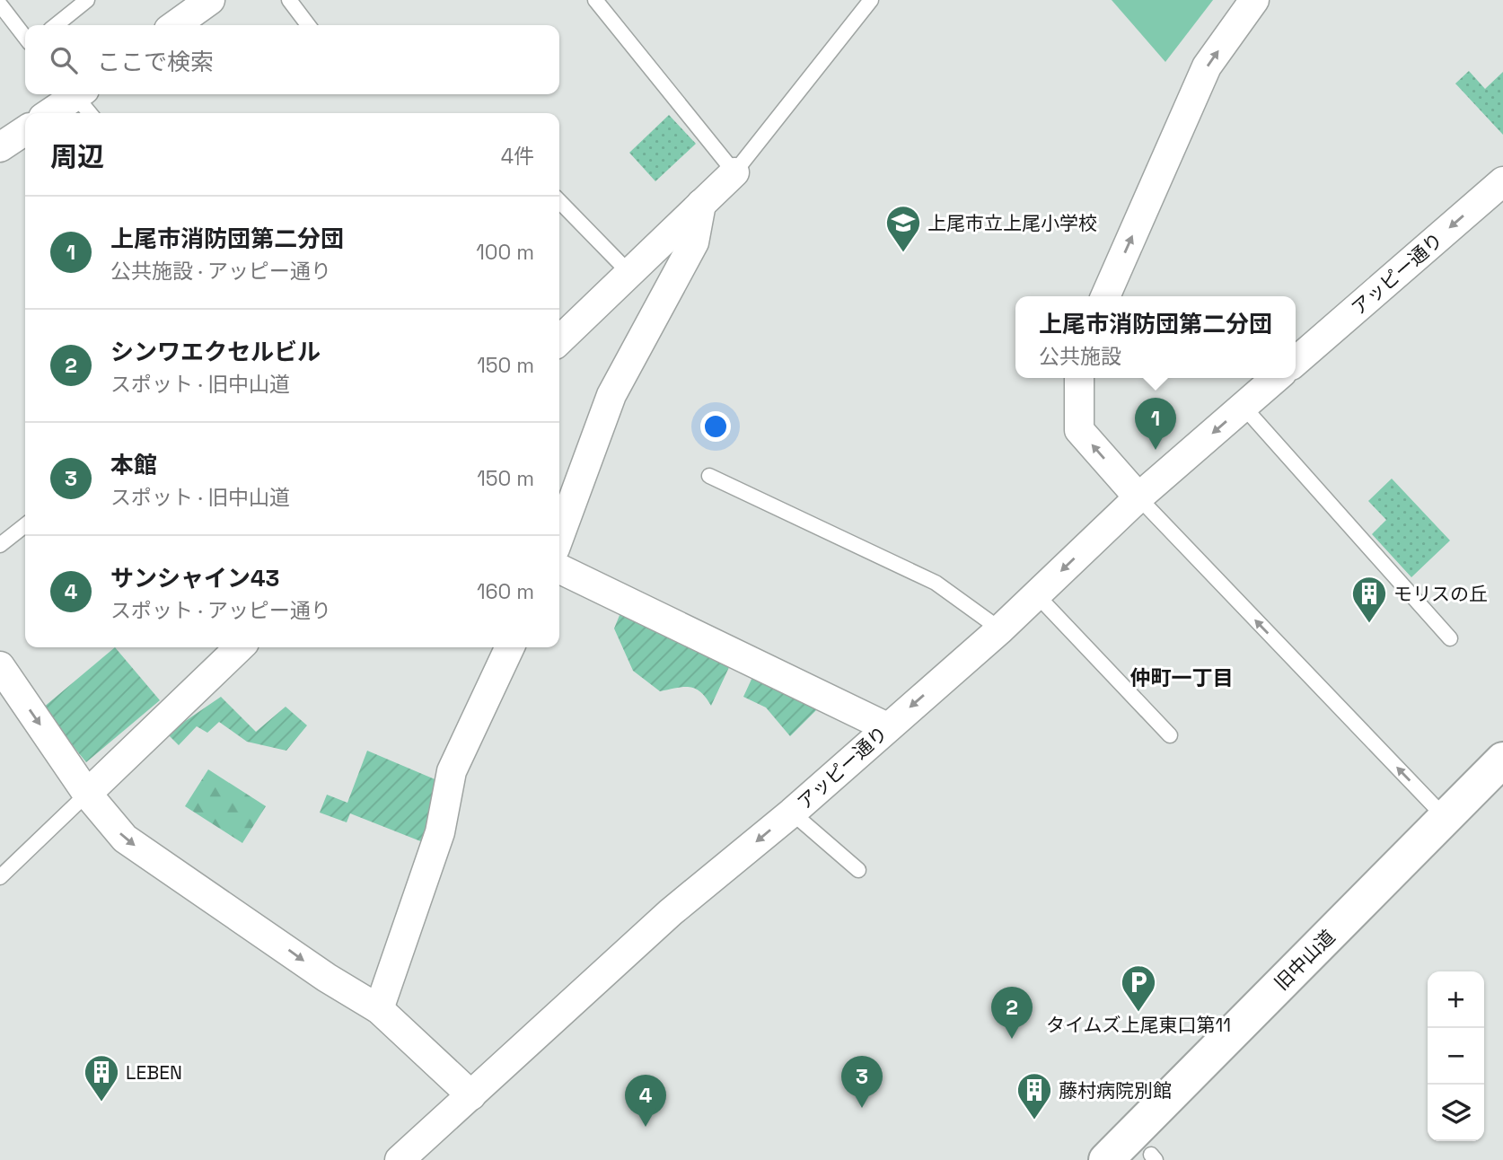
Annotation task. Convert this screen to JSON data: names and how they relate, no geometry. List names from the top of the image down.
{
  "streets": {
    "main road": ["旧中山道"],
    "street": ["アッピー通り"]
  },
  "one_way": ["アッピー通り"],
  "districts": ["仲町一丁目"],
  "places": {
    "school or university": ["上尾市立上尾小学校"],
    "building": ["モリスの丘", "LEBEN", "藤村病院別館"],
    "parking": ["タイムズ上尾東口第11"]
  },
  "page": {
    "search": "ここで検索",
    "heading": ["周辺", "4件"],
    "list": [
      {
        "mark": "1",
        "name": "上尾市消防団第二分団",
        "note": "公共施設 · アッピー通り",
        "value": "100 m"
      },
      {
        "mark": "2",
        "name": "シンワエクセルビル",
        "note": "スポット · 旧中山道",
        "value": "150 m"
      },
      {
        "mark": "3",
        "name": "本館",
        "note": "スポット · 旧中山道",
        "value": "150 m"
      },
      {
        "mark": "4",
        "name": "サンシャイン43",
        "note": "スポット · アッピー通り",
        "value": "160 m"
      }
    ],
    "popup": ["上尾市消防団第二分団", "公共施設"],
    "pins": [
      "1",
      "2",
      "3",
      "4"
    ],
    "map_buttons": ["+", "−"]
  }
}
